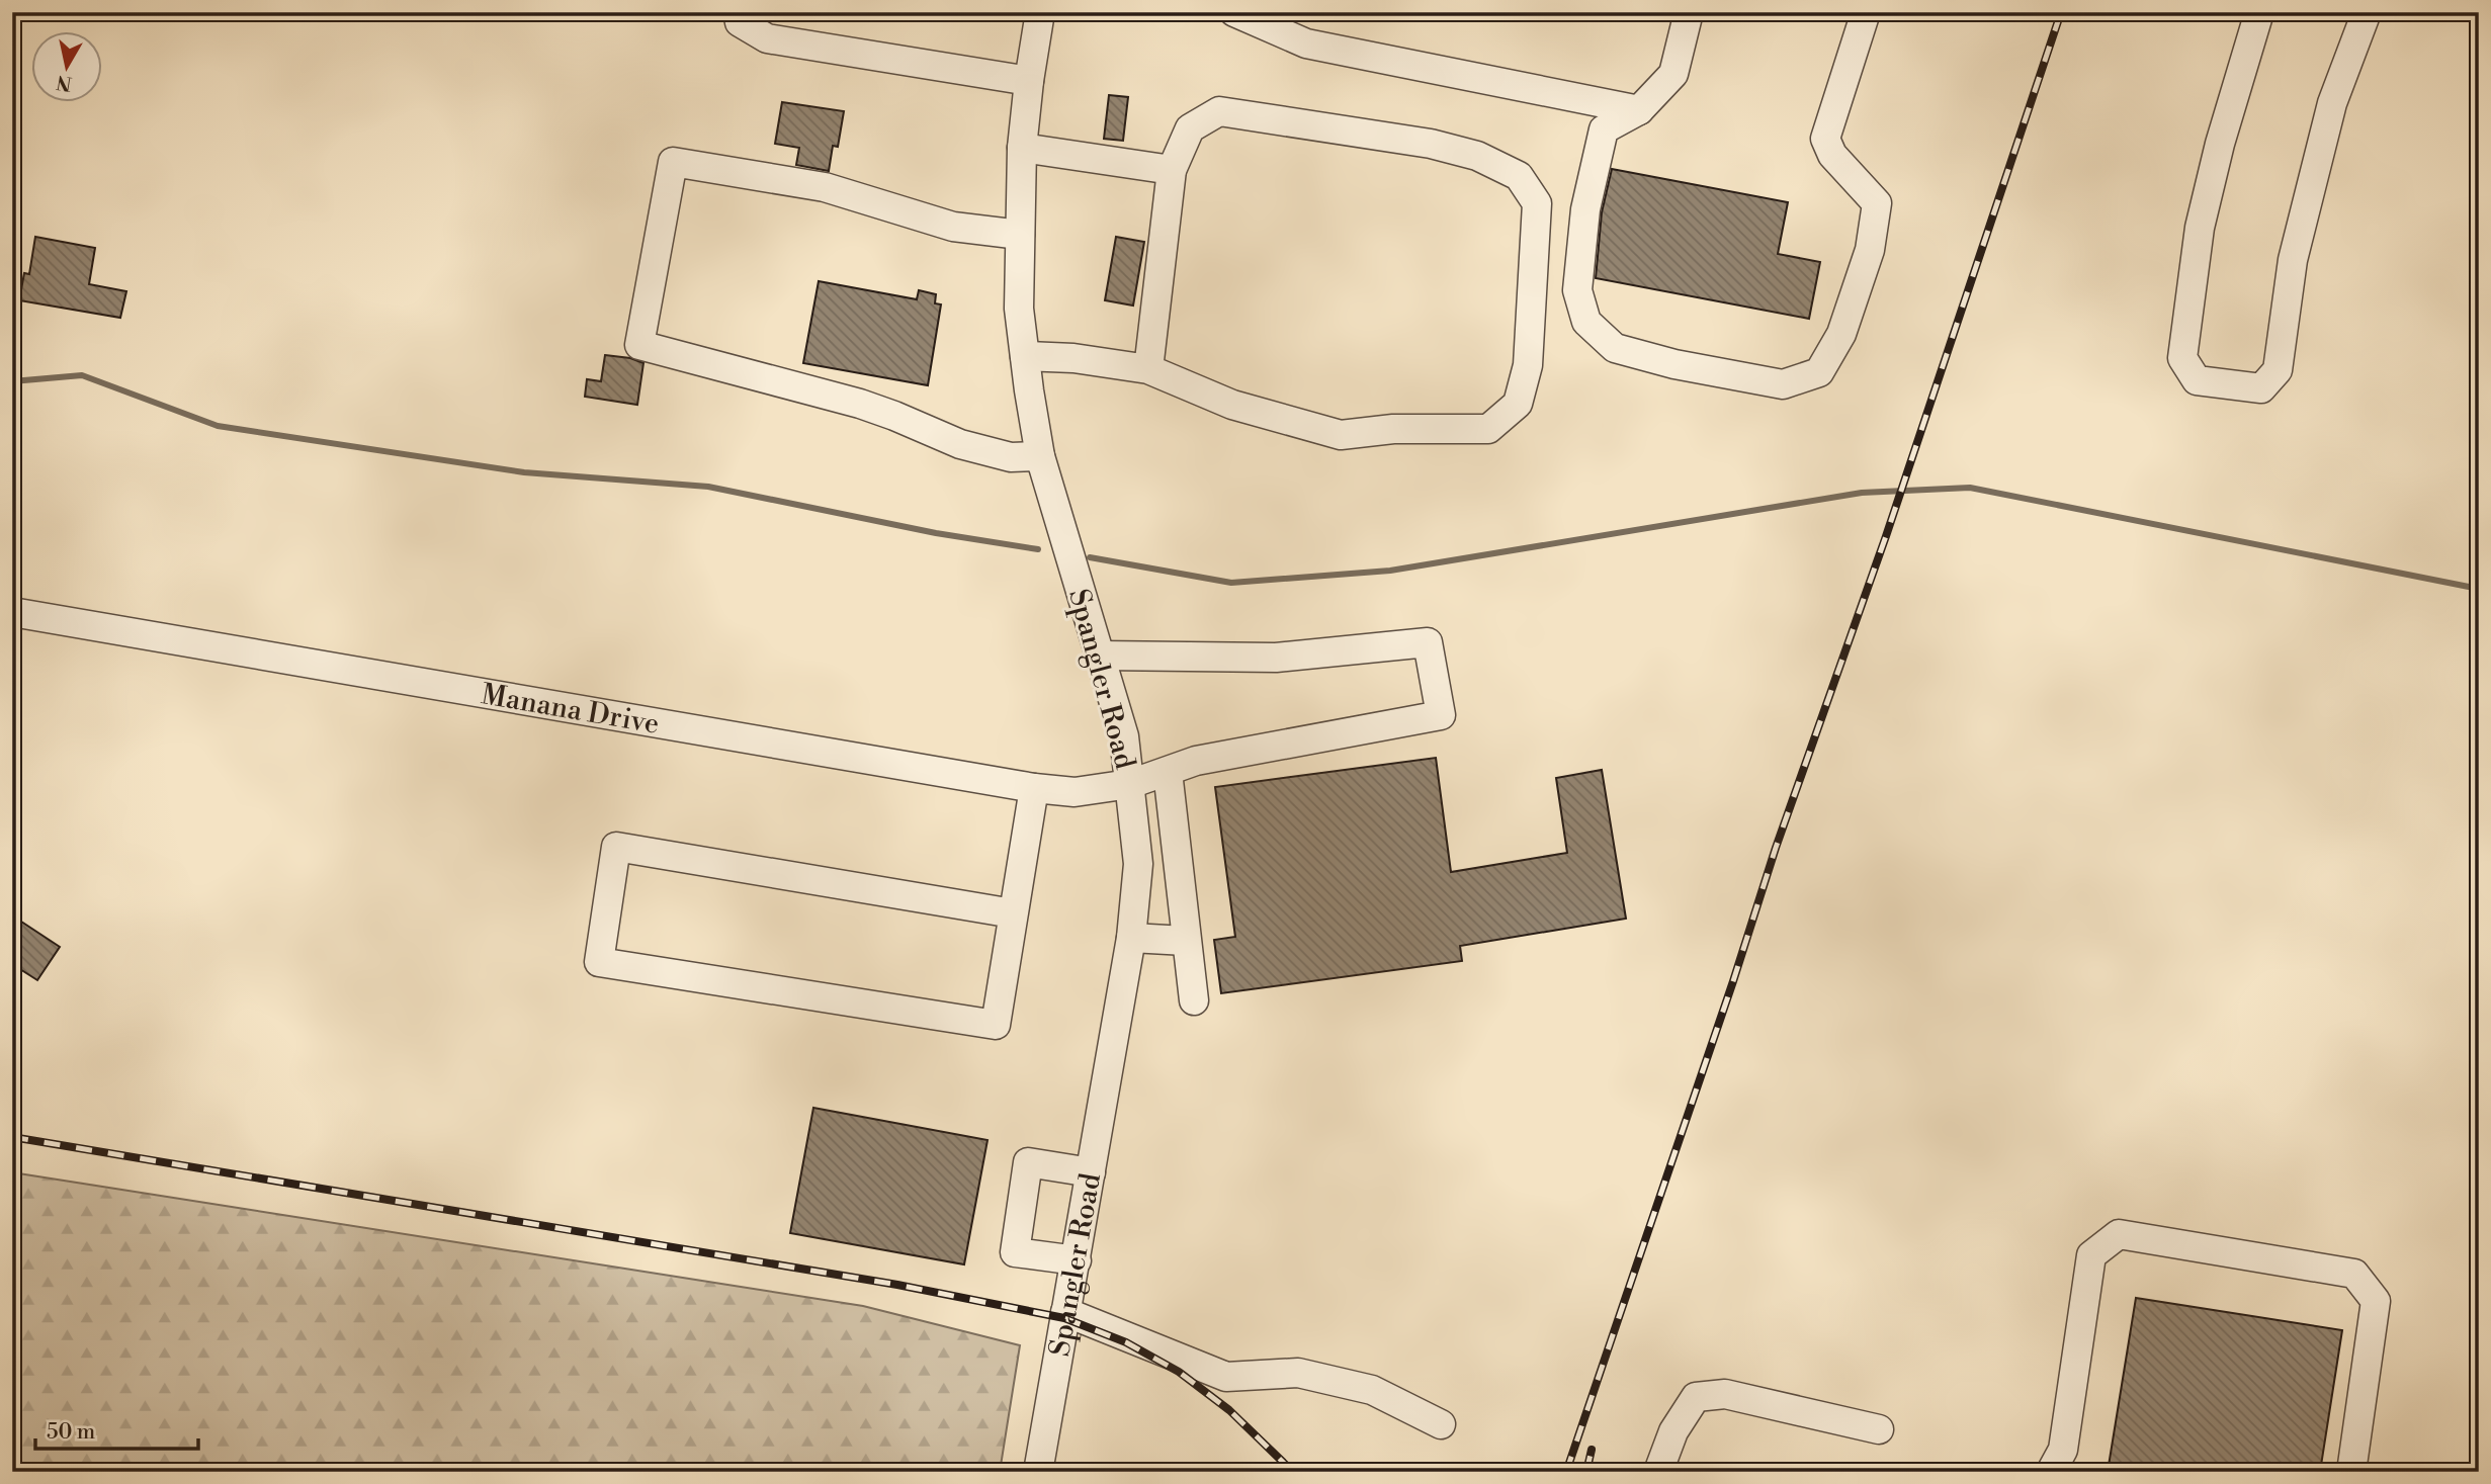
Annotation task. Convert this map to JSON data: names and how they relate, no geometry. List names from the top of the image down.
{
  "streets": {
    "street": ["Spangler Road", "Manana Drive"]
  },
  "crossings": [
    ["Spangler Road", "Manana Drive"]
  ],
  "scale_bar": "50 m",
  "north": "bottom"
}
